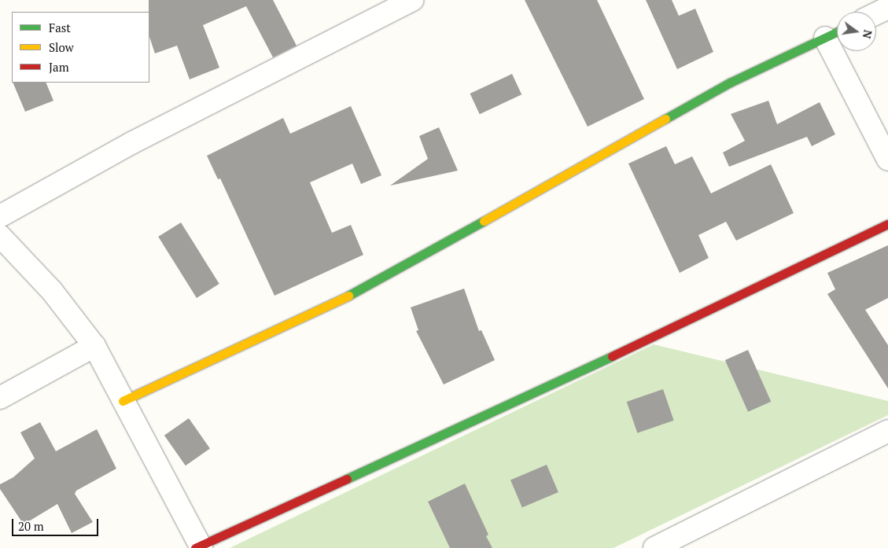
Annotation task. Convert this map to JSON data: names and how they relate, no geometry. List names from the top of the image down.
{
  "legend": ["Fast", "Slow", "Jam"],
  "scale_bar": "20 m",
  "north": "right"
}
